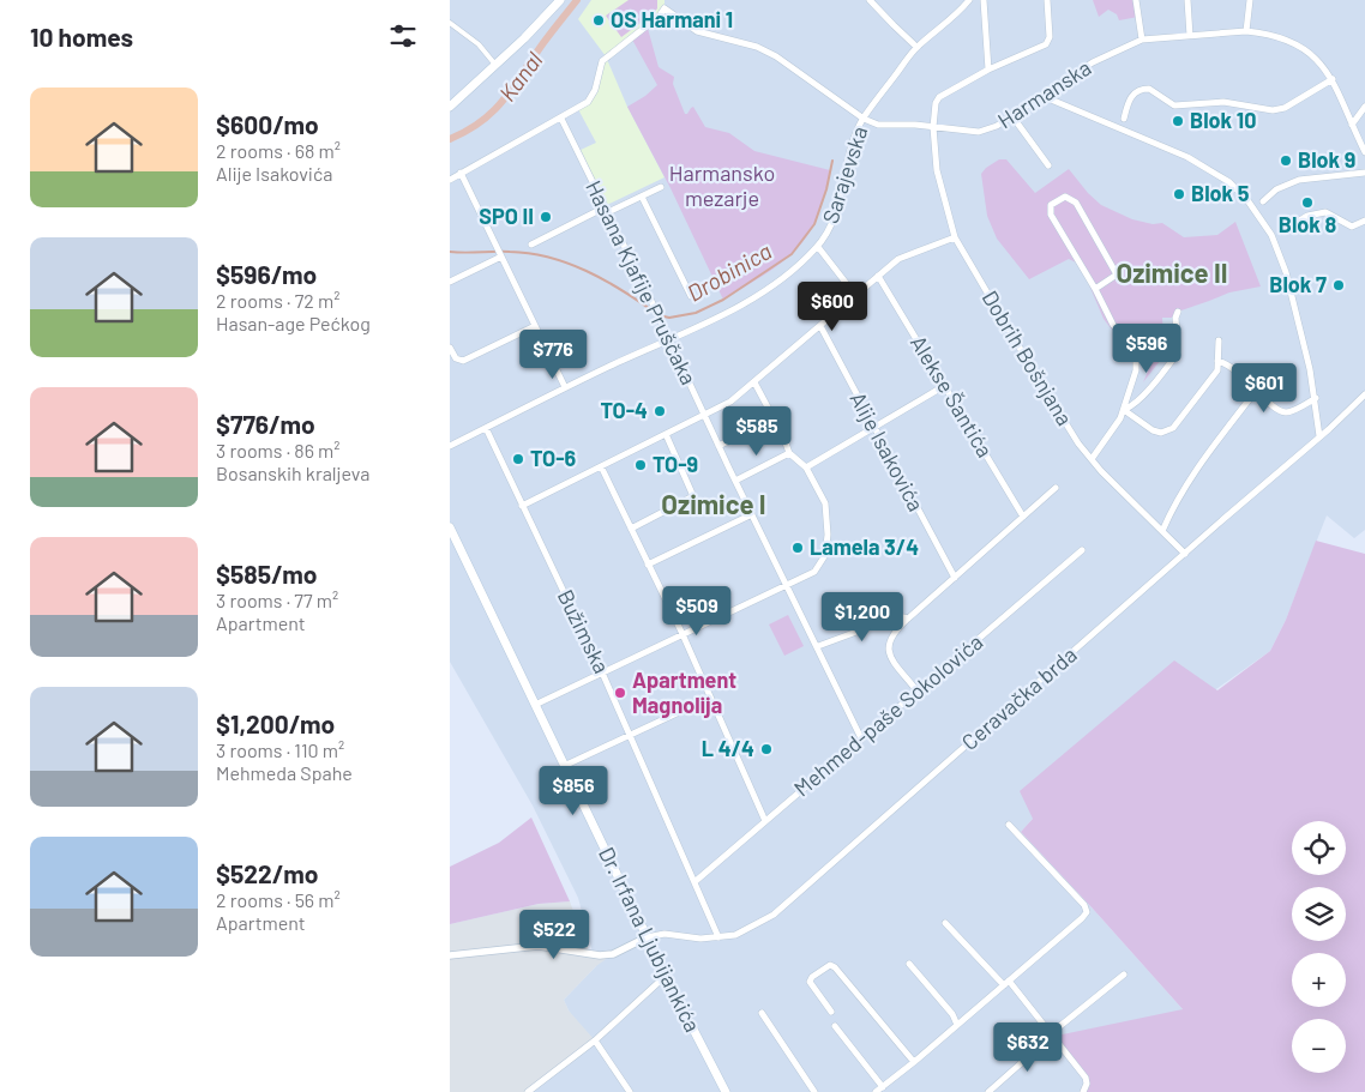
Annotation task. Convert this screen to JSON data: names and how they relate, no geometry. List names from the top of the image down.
{
  "streets": {
    "main road": ["Dr. Irfana Ljubijankića"],
    "street": [
      "Harmanska",
      "Sarajevska",
      "Hasana Kjafije Pruščaka",
      "Dobrih Bošnjana",
      "Alekse Šantića",
      "Alije Isakovića",
      "Bužimska",
      "Ceravačka brda",
      "Mehmed-paše Sokolovića"
    ]
  },
  "crossings": [
    ["Harmanska", "Sarajevska"],
    ["Harmanska", "Dobrih Bošnjana"],
    ["Sarajevska", "Hasana Kjafije Pruščaka"],
    ["Sarajevska", "Bužimska"],
    ["Hasana Kjafije Pruščaka", "Mehmed-paše Sokolovića"],
    ["Dobrih Bošnjana", "Ceravačka brda"],
    ["Bužimska", "Ceravačka brda"],
    ["Bužimska", "Mehmed-paše Sokolovića"],
    ["Ceravačka brda", "Dr. Irfana Ljubijankića"]
  ],
  "districts": ["Ozimice II", "Ozimice I"],
  "water": ["Kanal", "Drobinica"],
  "parks": ["Harmansko mezarje"],
  "places": [
    "OS Harmani 1",
    "Blok 10",
    "Blok 9",
    "Blok 5",
    "Blok 8",
    "SPO II",
    "Blok 7",
    "TO-4",
    "TO-6",
    "TO-9",
    "Lamela 3/4",
    "Apartment Magnolija",
    "L 4/4"
  ],
  "page": {
    "heading": "10 homes",
    "list": [
      {
        "name": "$600/mo",
        "note": "2 rooms · 68 m² · Alije Isakovića"
      },
      {
        "name": "$596/mo",
        "note": "2 rooms · 72 m² · Hasan-age Pećkog"
      },
      {
        "name": "$776/mo",
        "note": "3 rooms · 86 m² · Bosanskih kraljeva"
      },
      {
        "name": "$585/mo",
        "note": "3 rooms · 77 m² · Apartment"
      },
      {
        "name": "$1,200/mo",
        "note": "3 rooms · 110 m² · Mehmeda Spahe"
      },
      {
        "name": "$522/mo",
        "note": "2 rooms · 56 m² · Apartment"
      }
    ],
    "price": [
      "$600",
      "$596",
      "$776",
      "$601",
      "$585",
      "$509",
      "$1,200",
      "$856",
      "$522",
      "$632"
    ],
    "map_buttons": ["+", "−"]
  }
}
